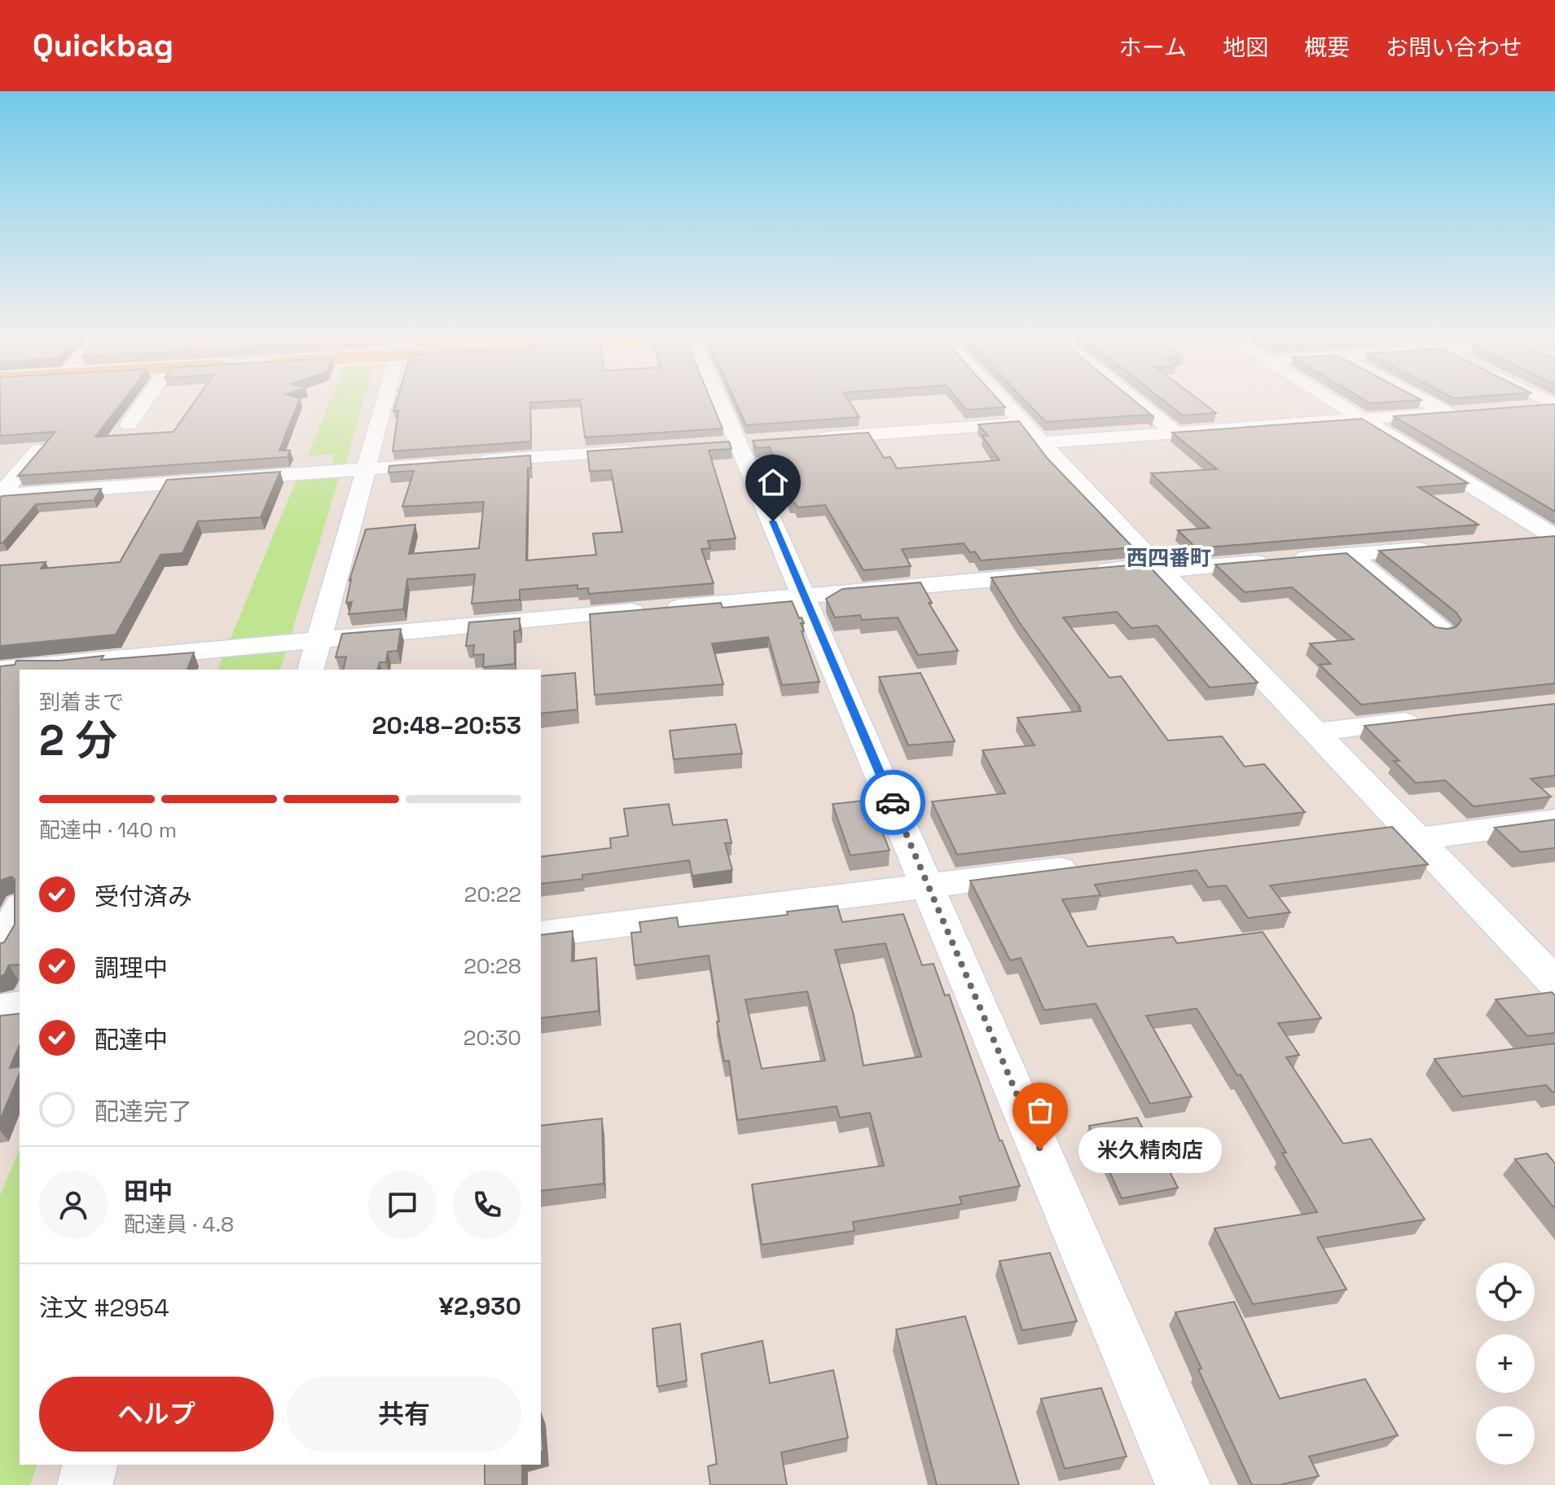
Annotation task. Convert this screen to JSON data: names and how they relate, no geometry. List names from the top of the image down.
{
  "districts": ["西四番町"],
  "places": ["米久精肉店"],
  "page": {
    "header": "Quickbag",
    "nav": [
      "ホーム",
      "地図",
      "概要",
      "お問い合わせ"
    ],
    "heading": ["2 分", "到着まで", "20:48–20:53"],
    "panel": [
      "田中",
      "配達員 · 4.8",
      "注文 #2954",
      "¥2,930"
    ],
    "bar": "配達中 · 140 m",
    "list": [
      ["受付済み", "20:22"],
      ["調理中", "20:28"],
      ["配達中", "20:30"],
      "配達完了"
    ],
    "bubble": "米久精肉店",
    "map_buttons": ["+", "−"],
    "buttons": ["ヘルプ", "共有"]
  }
}
